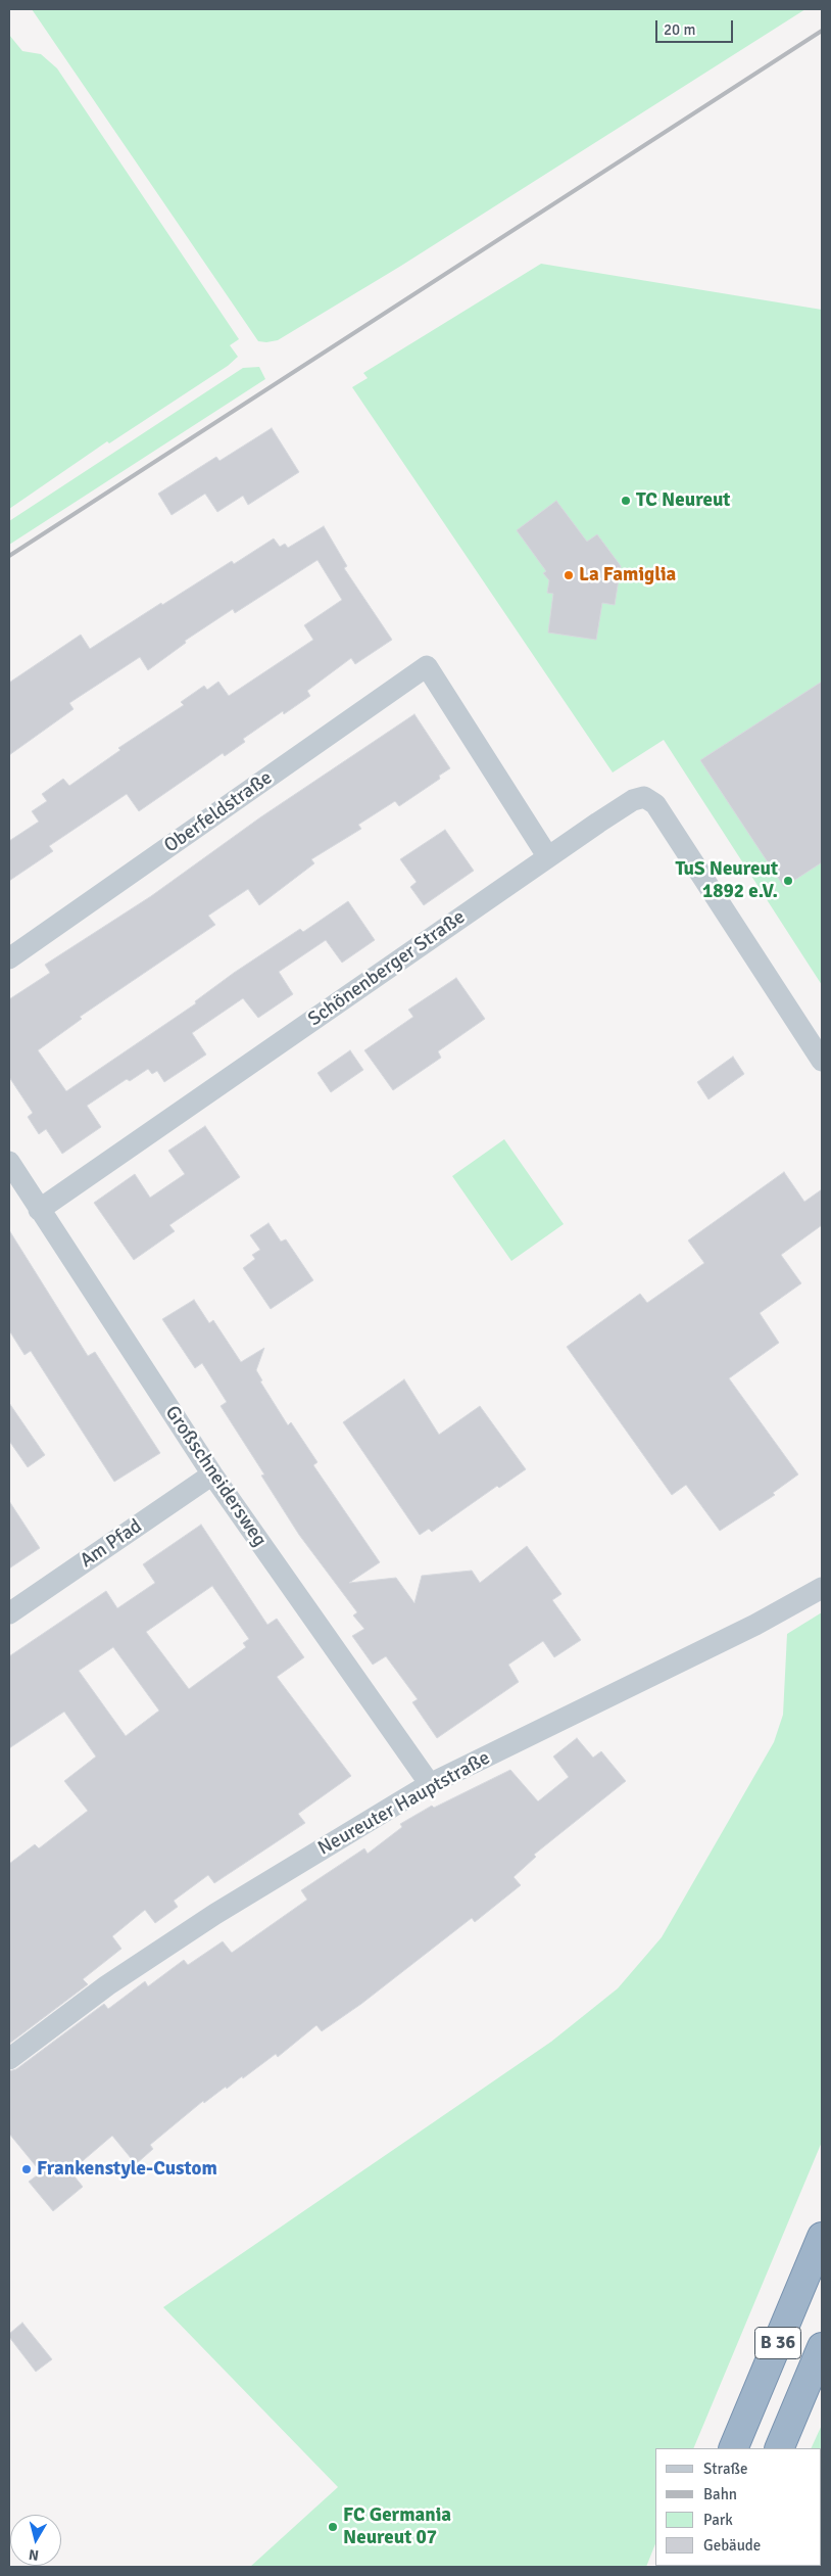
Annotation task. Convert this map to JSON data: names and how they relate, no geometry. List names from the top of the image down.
{
  "streets": {
    "highway": ["B 36"],
    "street": [
      "Oberfeldstraße",
      "Schönenberger Straße",
      "Großschneidersweg",
      "Am Pfad",
      "Neureuter Hauptstraße"
    ]
  },
  "crossings": [
    ["Oberfeldstraße", "Schönenberger Straße"],
    ["Schönenberger Straße", "Großschneidersweg"],
    ["Großschneidersweg", "Am Pfad"],
    ["Großschneidersweg", "Neureuter Hauptstraße"]
  ],
  "places": [
    "TC Neureut",
    "La Famiglia",
    "TuS Neureut 1892 e.V.",
    "Frankenstyle-Custom",
    "FC Germania Neureut 07"
  ],
  "legend": [
    "Straße",
    "Bahn",
    "Park",
    "Gebäude"
  ],
  "scale_bar": "20 m",
  "north": "bottom"
}
